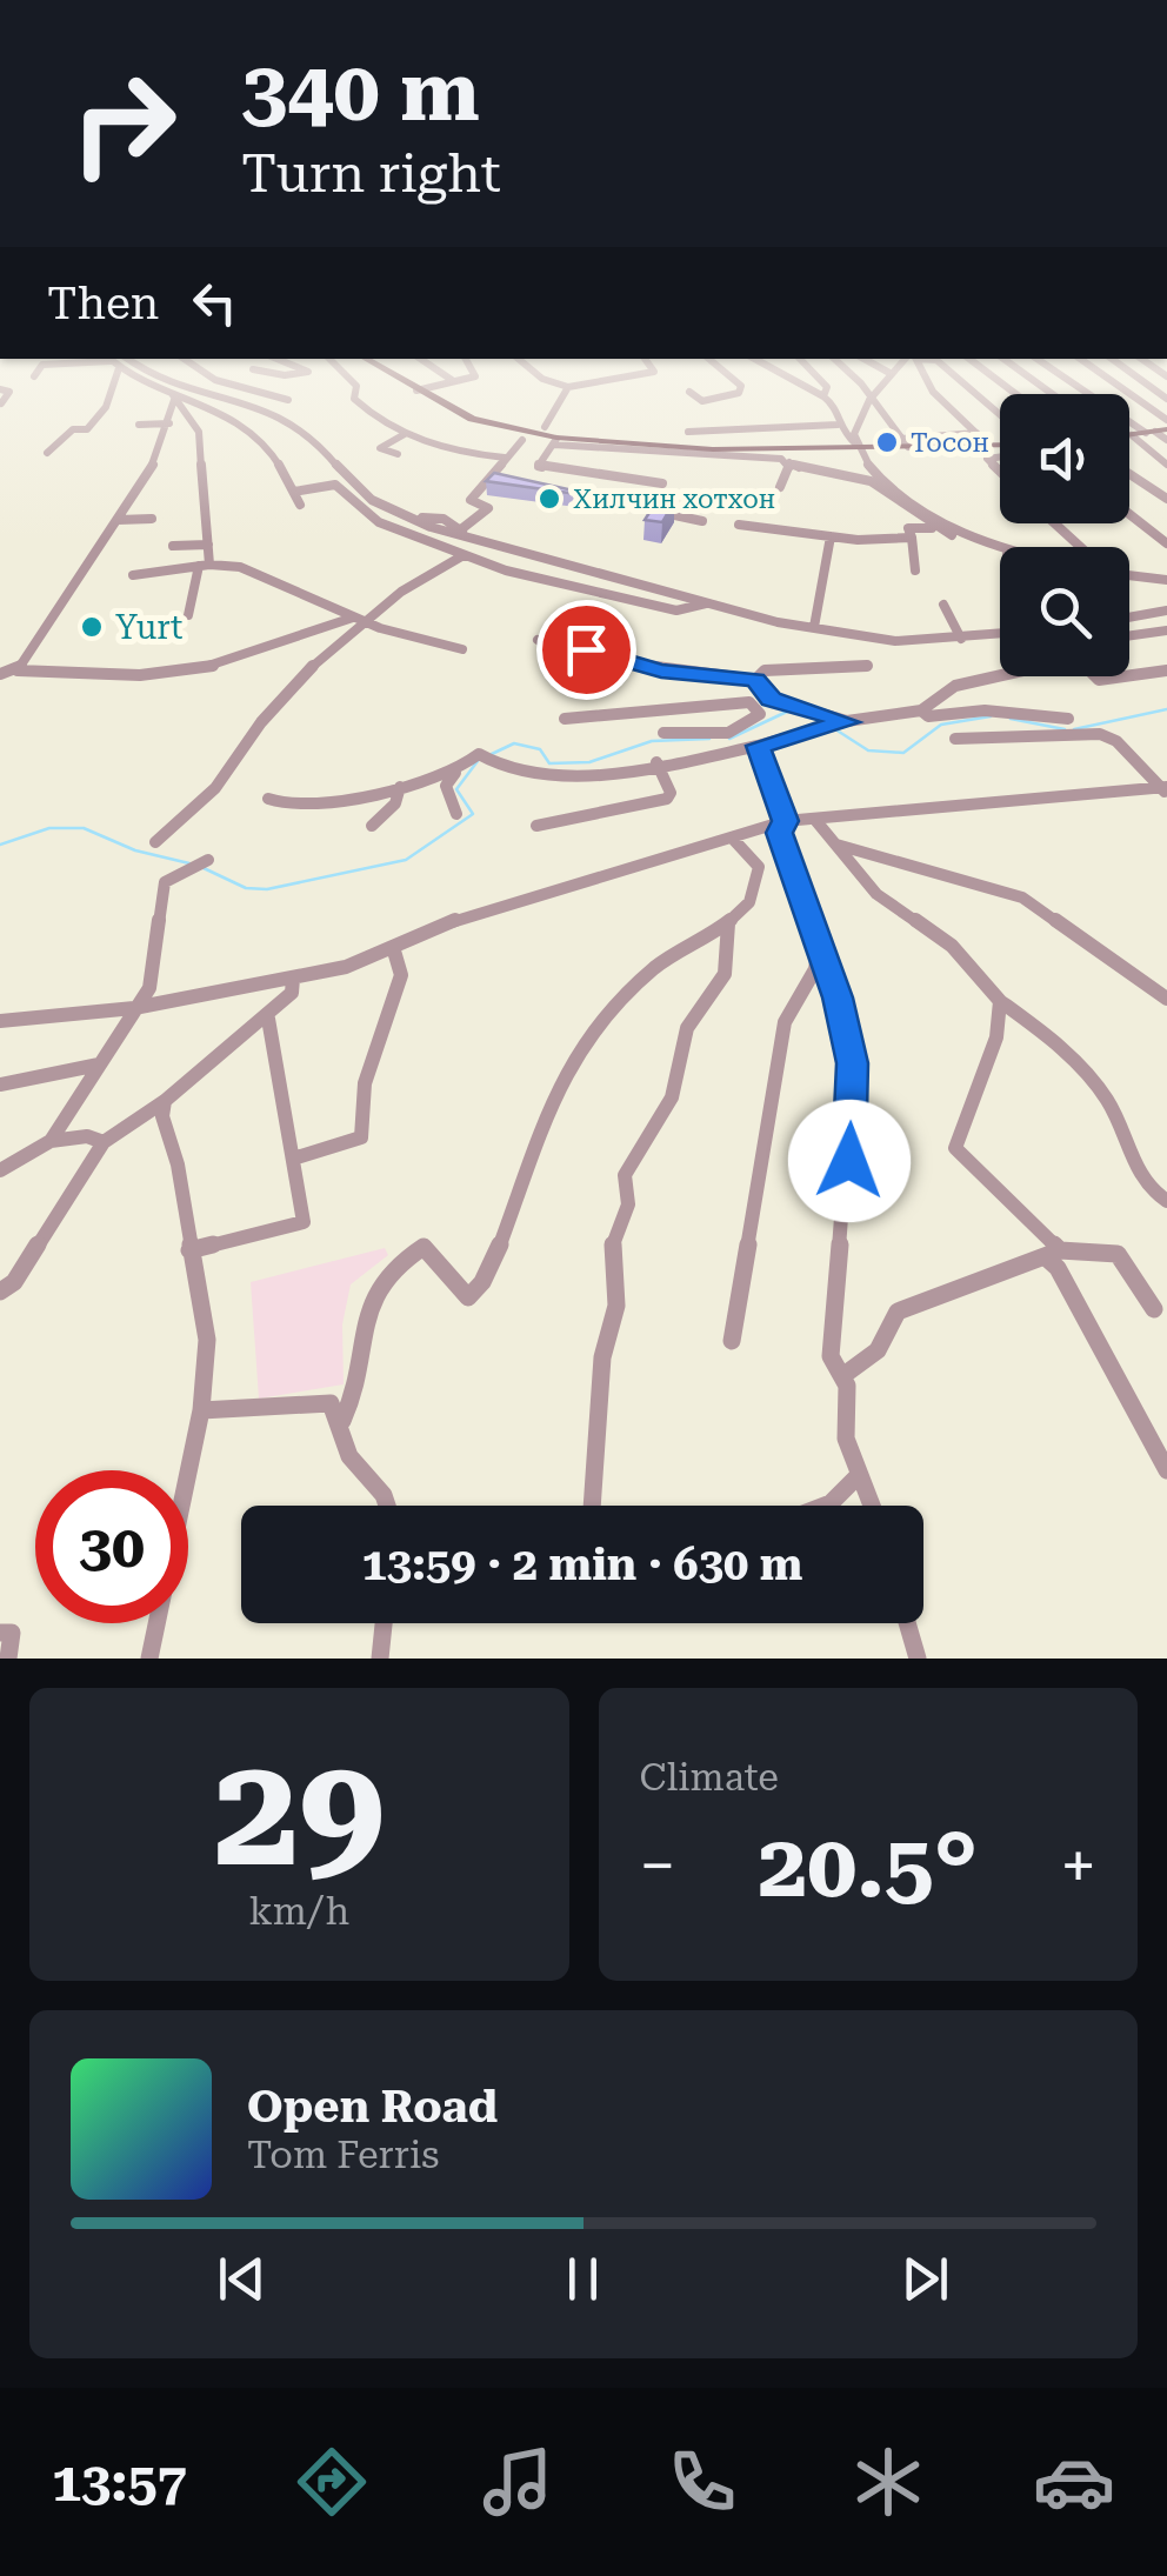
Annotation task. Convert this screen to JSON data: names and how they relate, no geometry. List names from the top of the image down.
{
  "places": ["Тосон", "Хилчин хотхон", "Yurt"],
  "page": {
    "turn": ["340 m", "Turn right"],
    "then": "Then",
    "limit": "30",
    "trip": "13:59 · 2 min · 630 m",
    "tile": [
      ["29", "km/h"],
      "Climate"
    ],
    "heat": ["−", "20.5°", "+"],
    "song": ["Open Road", "Tom Ferris"],
    "tabs": "13:57"
  }
}
